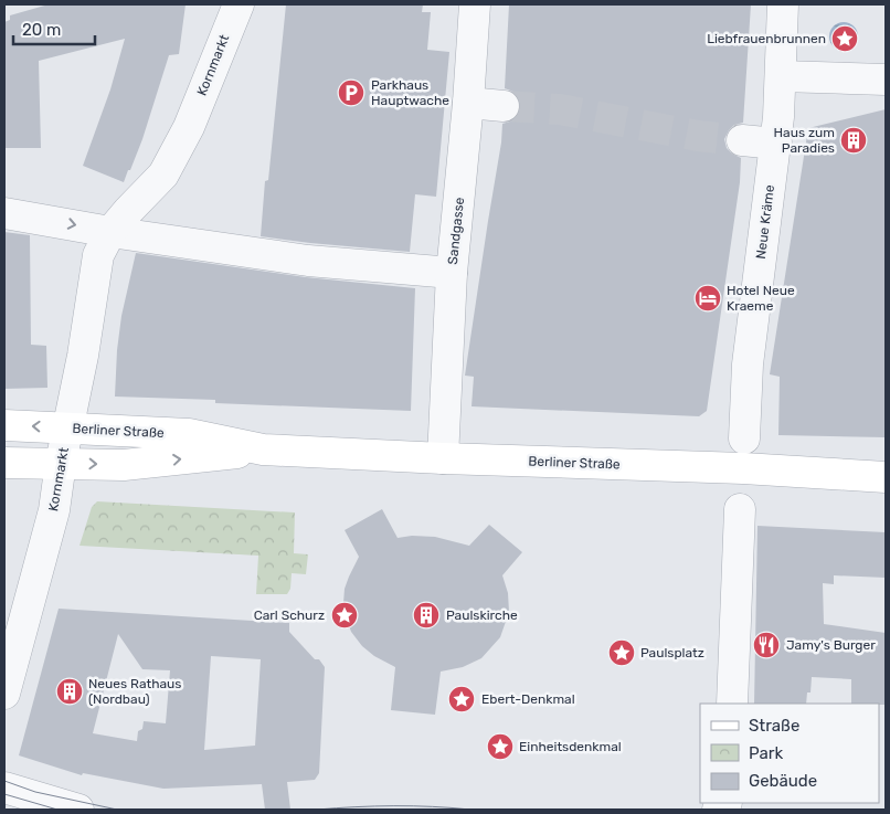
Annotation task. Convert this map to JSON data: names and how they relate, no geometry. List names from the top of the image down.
{
  "streets": {
    "main road": ["Berliner Straße"],
    "street": ["Kornmarkt", "Neue Kräme", "Sandgasse"]
  },
  "crossings": [
    ["Kornmarkt", "Berliner Straße"],
    ["Sandgasse", "Berliner Straße"]
  ],
  "places": {
    "place": [
      "Liebfrauenbrunnen",
      "Carl Schurz",
      "Paulsplatz",
      "Ebert-Denkmal",
      "Einheitsdenkmal"
    ],
    "parking": ["Parkhaus Hauptwache"],
    "building": ["Haus zum Paradies", "Paulskirche", "Neues Rathaus (Nordbau)"],
    "hotel": ["Hotel Neue Kraeme"],
    "restaurant": ["Jamy's Burger"]
  },
  "legend": ["Straße", "Park", "Gebäude"],
  "scale_bar": "20 m"
}
